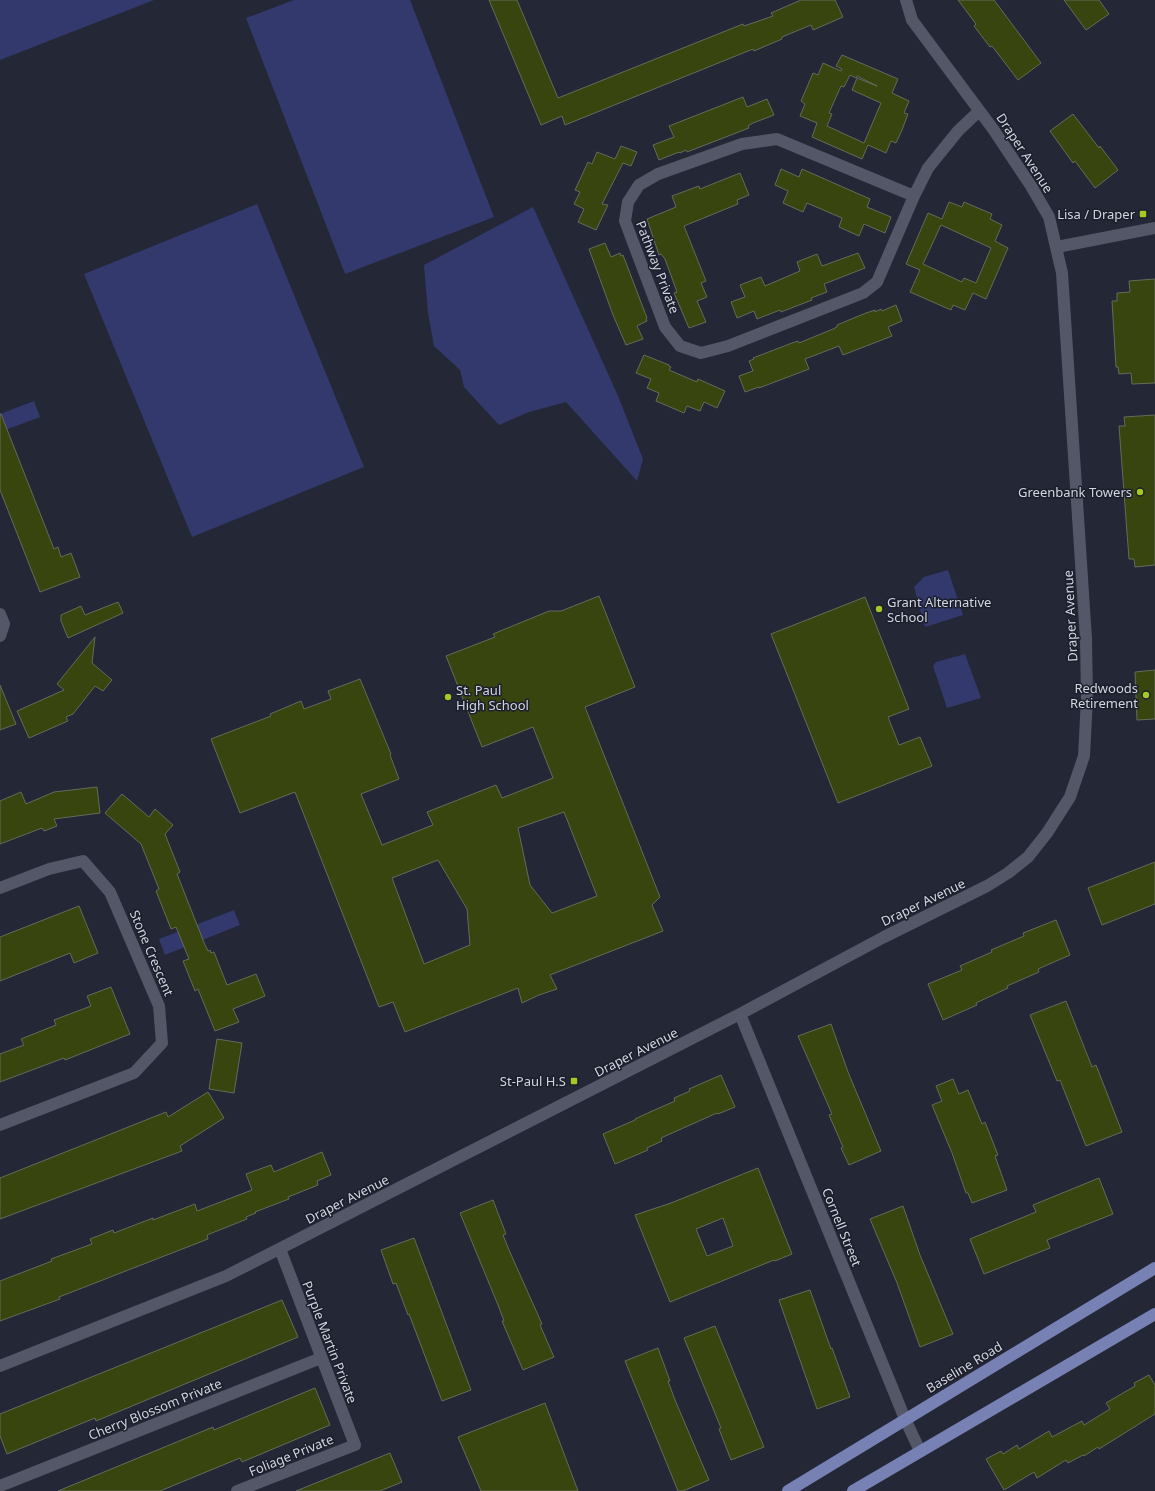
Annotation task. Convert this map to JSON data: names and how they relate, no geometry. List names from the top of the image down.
{
  "streets": {
    "main road": ["Baseline Road"],
    "street": [
      "Draper Avenue",
      "Pathway Private",
      "Stone Crescent",
      "Cornell Street",
      "Purple Martin Private",
      "Cherry Blossom Private",
      "Foliage Private"
    ]
  },
  "crossings": [
    ["Draper Avenue", "Pathway Private"],
    ["Draper Avenue", "Cornell Street"],
    ["Draper Avenue", "Purple Martin Private"],
    ["Cornell Street", "Baseline Road"],
    ["Purple Martin Private", "Cherry Blossom Private"],
    ["Purple Martin Private", "Foliage Private"]
  ],
  "places": {
    "transit": ["Lisa / Draper", "St-Paul H.S"],
    "other": [
      "Greenbank Towers",
      "Grant Alternative School",
      "Redwoods Retirement",
      "St. Paul High School"
    ]
  }
}
